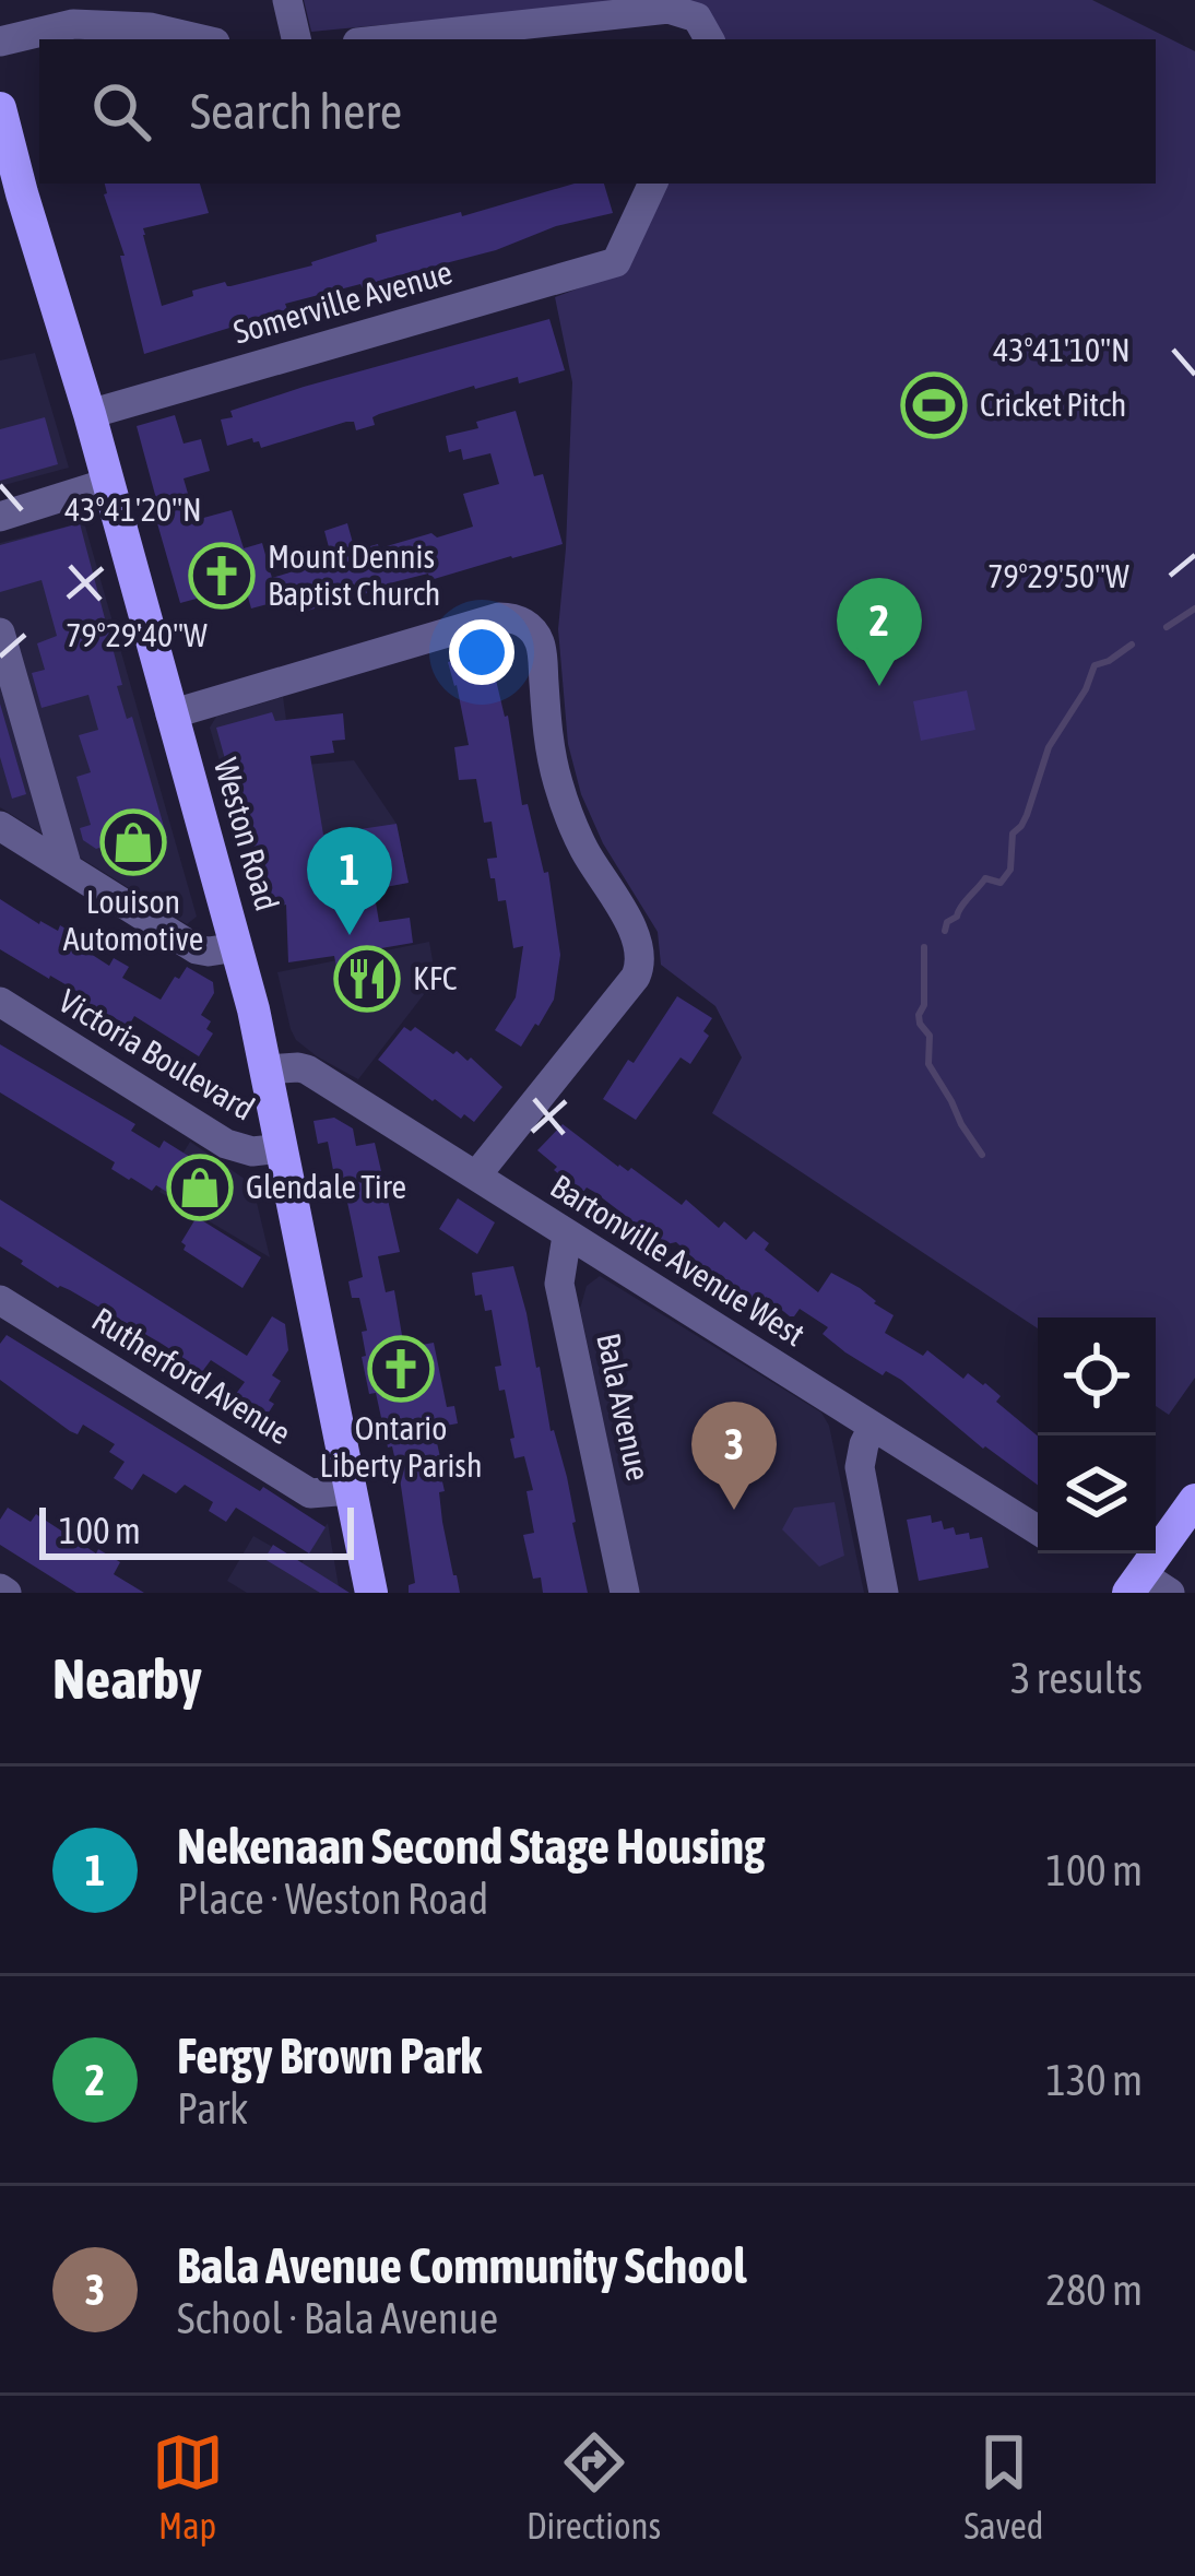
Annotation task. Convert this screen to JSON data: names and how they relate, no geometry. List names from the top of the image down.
{
  "streets": {
    "main road": ["Weston Road"],
    "street": [
      "Somerville Avenue",
      "Victoria Boulevard",
      "Bartonville Avenue West",
      "Rutherford Avenue",
      "Bala Avenue"
    ]
  },
  "crossings": [
    ["Somerville Avenue", "Weston Road"],
    ["Weston Road", "Victoria Boulevard"],
    ["Weston Road", "Bartonville Avenue West"],
    ["Weston Road", "Rutherford Avenue"],
    ["Bartonville Avenue West", "Bala Avenue"]
  ],
  "places": {
    "sports": ["Cricket Pitch"],
    "church": ["Mount Dennis Baptist Church", "Ontario Liberty Parish"],
    "shop": ["Louison Automotive", "Glendale Tire"],
    "restaurant": ["KFC"]
  },
  "scale_bar": "100 m",
  "page": {
    "search": "Search here",
    "pins": ["2", "1", "3"],
    "scale": "100 m",
    "heading": ["Nearby", "3 results"],
    "list": [
      {
        "mark": "1",
        "name": "Nekenaan Second Stage Housing",
        "note": "Place · Weston Road",
        "value": "100 m"
      },
      {
        "mark": "2",
        "name": "Fergy Brown Park",
        "note": "Park",
        "value": "130 m"
      },
      {
        "mark": "3",
        "name": "Bala Avenue Community School",
        "note": "School · Bala Avenue",
        "value": "280 m"
      }
    ],
    "nav": ["Map", "Directions", "Saved"]
  },
  "coordinates": [
    "43°41'10\"N",
    "43°41'20\"N",
    "79°29'50\"W",
    "79°29'40\"W"
  ]
}
